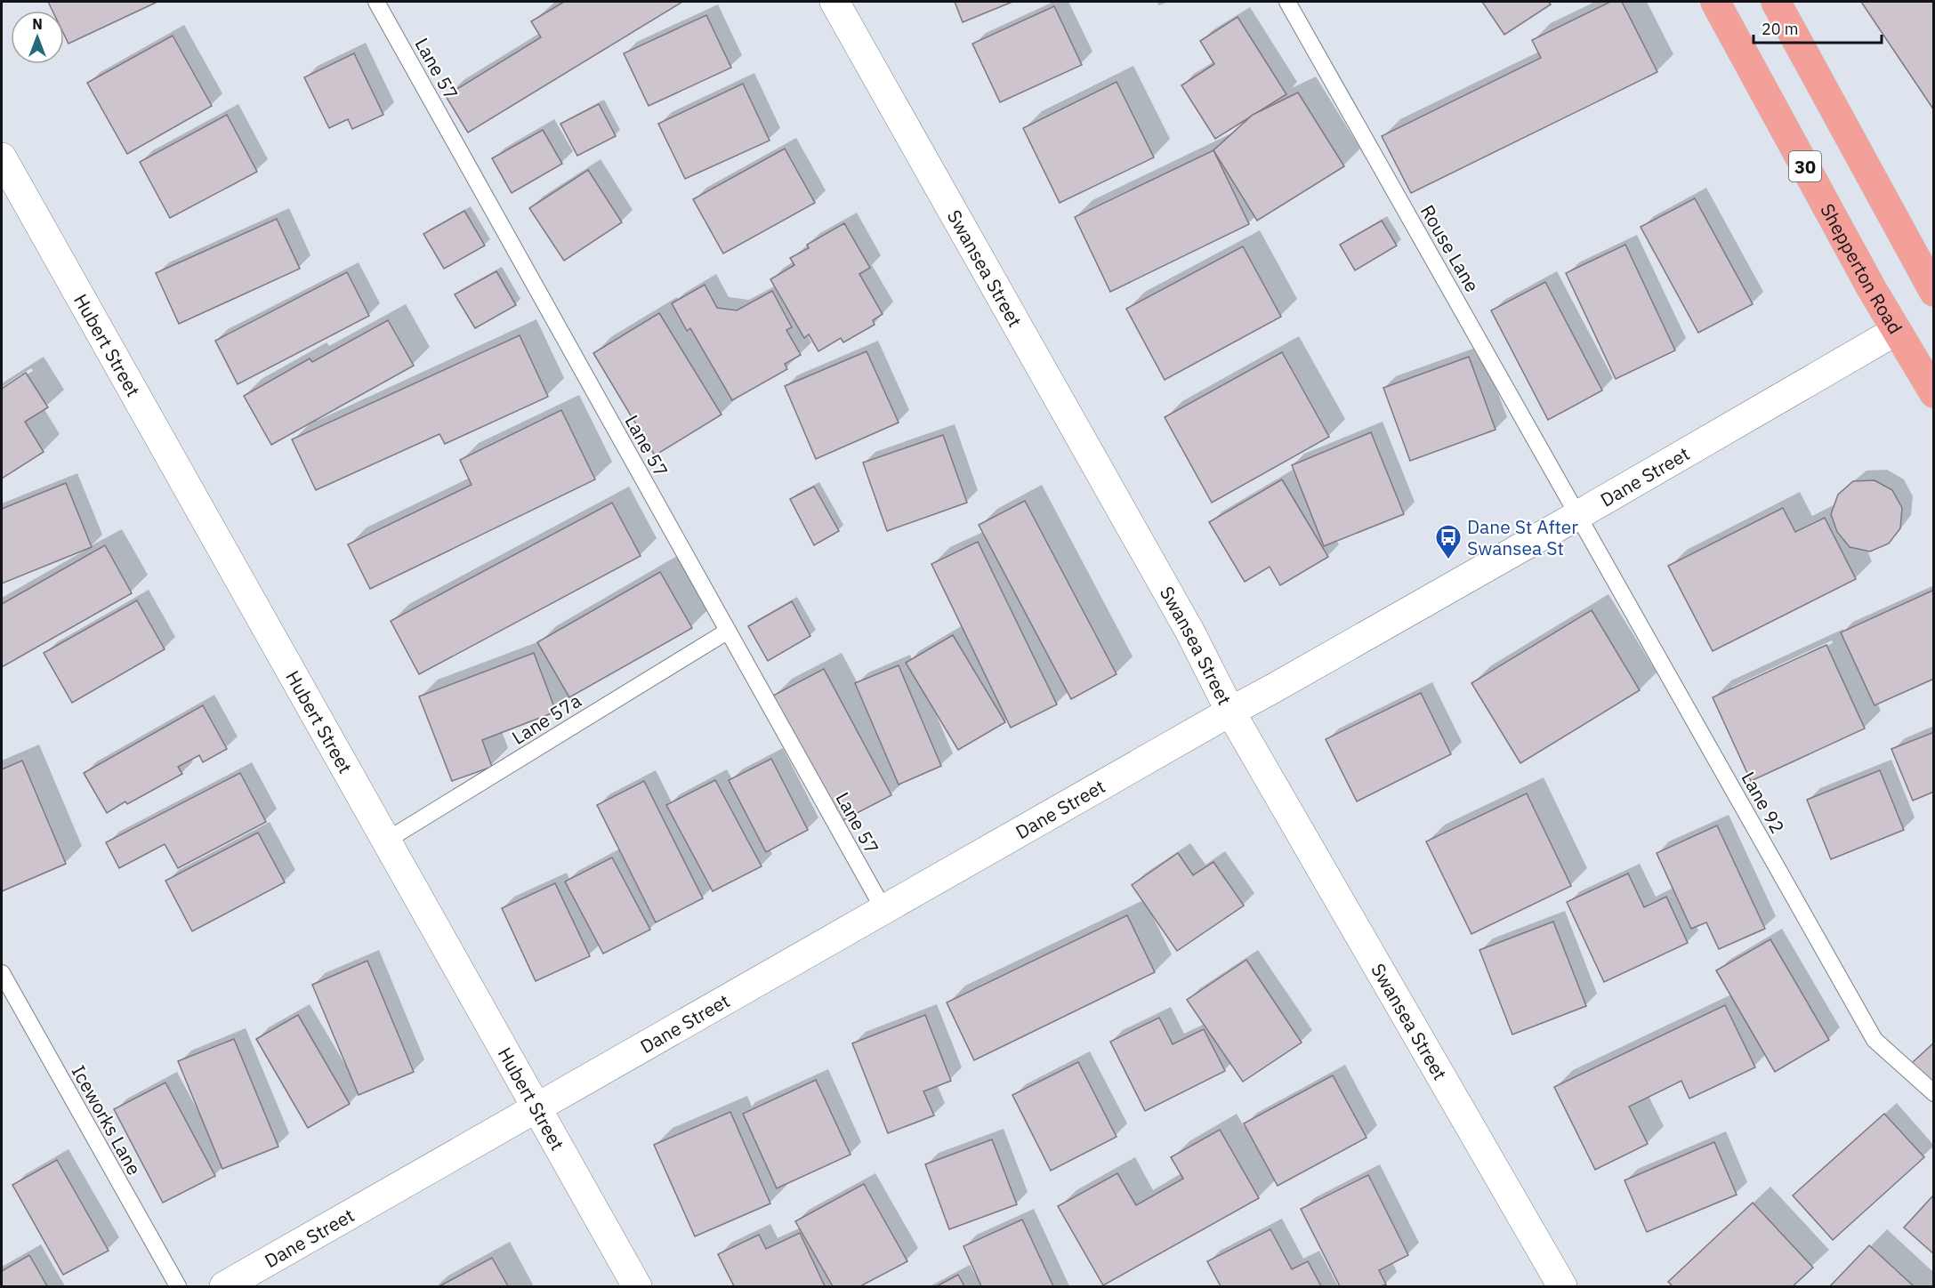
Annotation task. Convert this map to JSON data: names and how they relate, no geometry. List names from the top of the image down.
{
  "streets": {
    "highway": ["30", "Shepperton Road"],
    "street": ["Swansea Street", "Hubert Street", "Dane Street"],
    "lane": [
      "Lane 57",
      "Rouse Lane",
      "Lane 57a",
      "Lane 92",
      "Iceworks Lane"
    ]
  },
  "crossings": [
    ["Lane 57", "Dane Street"],
    ["Lane 57", "Lane 57a"],
    ["Rouse Lane", "Dane Street"],
    ["Rouse Lane", "Lane 92"],
    ["Swansea Street", "Dane Street"],
    ["Shepperton Road", "Dane Street"],
    ["Hubert Street", "Dane Street"],
    ["Hubert Street", "Lane 57a"],
    ["Dane Street", "Lane 92"]
  ],
  "places": {
    "bus stop": ["Dane St After Swansea St"]
  },
  "scale_bar": "20 m",
  "north": "top"
}
